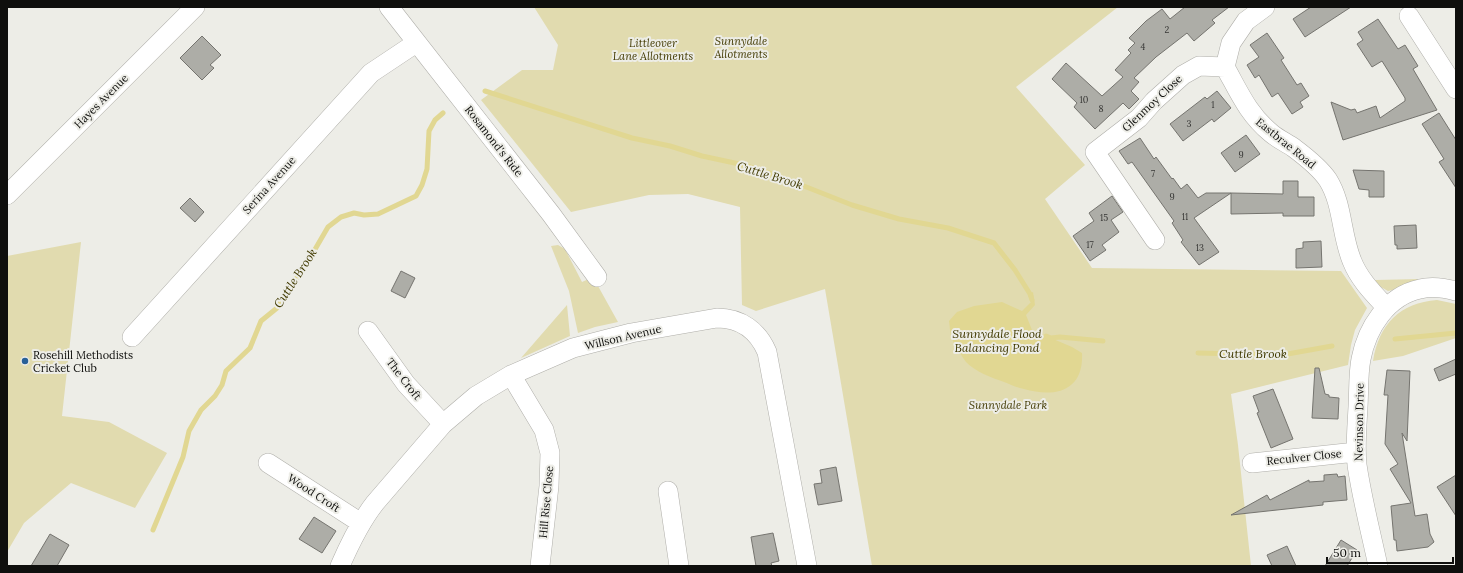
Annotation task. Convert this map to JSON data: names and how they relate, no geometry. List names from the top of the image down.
{
  "streets": {
    "street": [
      "Hayes Avenue",
      "Glenmoy Close",
      "Rosamond's Ride",
      "Eastbrae Road",
      "Serina Avenue",
      "Willson Avenue",
      "The Croft",
      "Nevinson Drive",
      "Reculver Close",
      "Wood Croft",
      "Hill Rise Close"
    ]
  },
  "crossings": [
    ["Glenmoy Close", "Eastbrae Road"],
    ["Rosamond's Ride", "Serina Avenue"],
    ["Eastbrae Road", "Nevinson Drive"],
    ["Willson Avenue", "The Croft"],
    ["Willson Avenue", "Wood Croft"],
    ["Willson Avenue", "Hill Rise Close"],
    ["Nevinson Drive", "Reculver Close"]
  ],
  "water": ["Cuttle Brook", "Sunnydale Flood Balancing Pond"],
  "parks": ["Sunnydale Allotments", "Littleover Lane Allotments", "Sunnydale Park"],
  "places": ["Rosehill Methodists Cricket Club"],
  "house_numbers": [
    "2",
    "4",
    "10",
    "1",
    "8",
    "3",
    "9",
    "7",
    "9",
    "11",
    "15",
    "17",
    "13"
  ],
  "scale_bar": "50 m"
}
